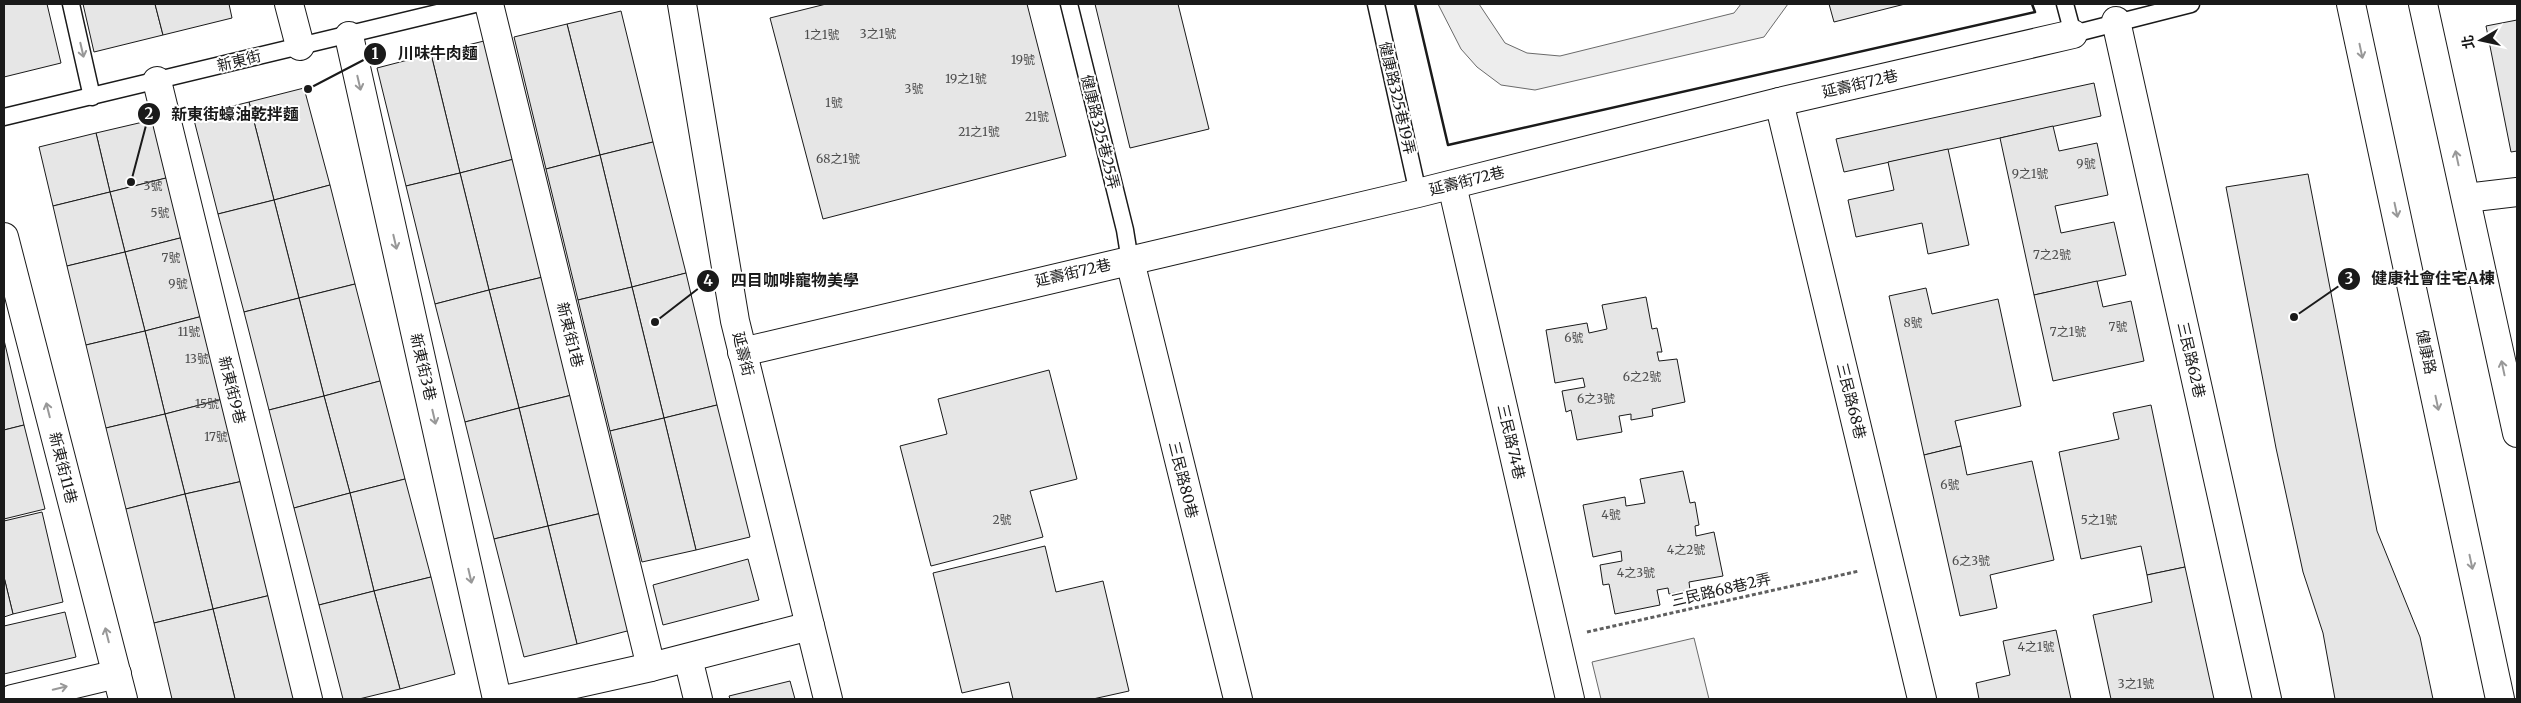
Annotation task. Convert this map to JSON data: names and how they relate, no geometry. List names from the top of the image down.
{
  "streets": {
    "street": [
      "延壽街72巷",
      "新東街1巷",
      "健康路",
      "延壽街",
      "三民路62巷",
      "新東街3巷",
      "新東街9巷",
      "三民路68巷",
      "三民路74巷",
      "新東街11巷",
      "三民路80巷"
    ],
    "lane": ["新東街", "健康路325巷19弄", "健康路325巷25弄"],
    "path": ["三民路68巷2弄"]
  },
  "crossings": [
    ["新東街", "新東街1巷"],
    ["新東街", "新東街3巷"],
    ["新東街", "新東街9巷"],
    ["延壽街72巷", "健康路325巷19弄"],
    ["延壽街72巷", "健康路325巷25弄"],
    ["延壽街72巷", "延壽街"],
    ["延壽街72巷", "三民路62巷"],
    ["延壽街72巷", "三民路68巷"],
    ["延壽街72巷", "三民路74巷"],
    ["延壽街72巷", "三民路80巷"],
    ["健康路325巷25弄", "三民路80巷"],
    ["三民路68巷", "三民路68巷2弄"],
    ["三民路74巷", "三民路68巷2弄"]
  ],
  "one_way": ["新東街3巷", "新東街11巷"],
  "places": [
    "川味牛肉麵",
    "新東街蠔油乾拌麵",
    "健康社會住宅A棟",
    "四目咖啡寵物美學"
  ],
  "house_numbers": [
    "3之1號",
    "1之1號",
    "19號",
    "19之1號",
    "3號",
    "1號",
    "21號",
    "21之1號",
    "68之1號",
    "9號",
    "9之1號",
    "3號",
    "5號",
    "7之2號",
    "7號",
    "9號",
    "8號",
    "7號",
    "11號",
    "7之1號",
    "6號",
    "13號",
    "6之2號",
    "6之3號",
    "15號",
    "17號",
    "6號",
    "4號",
    "2號",
    "5之1號",
    "4之2號",
    "6之3號",
    "4之3號",
    "4之1號",
    "3之1號"
  ],
  "north": "left"
}
